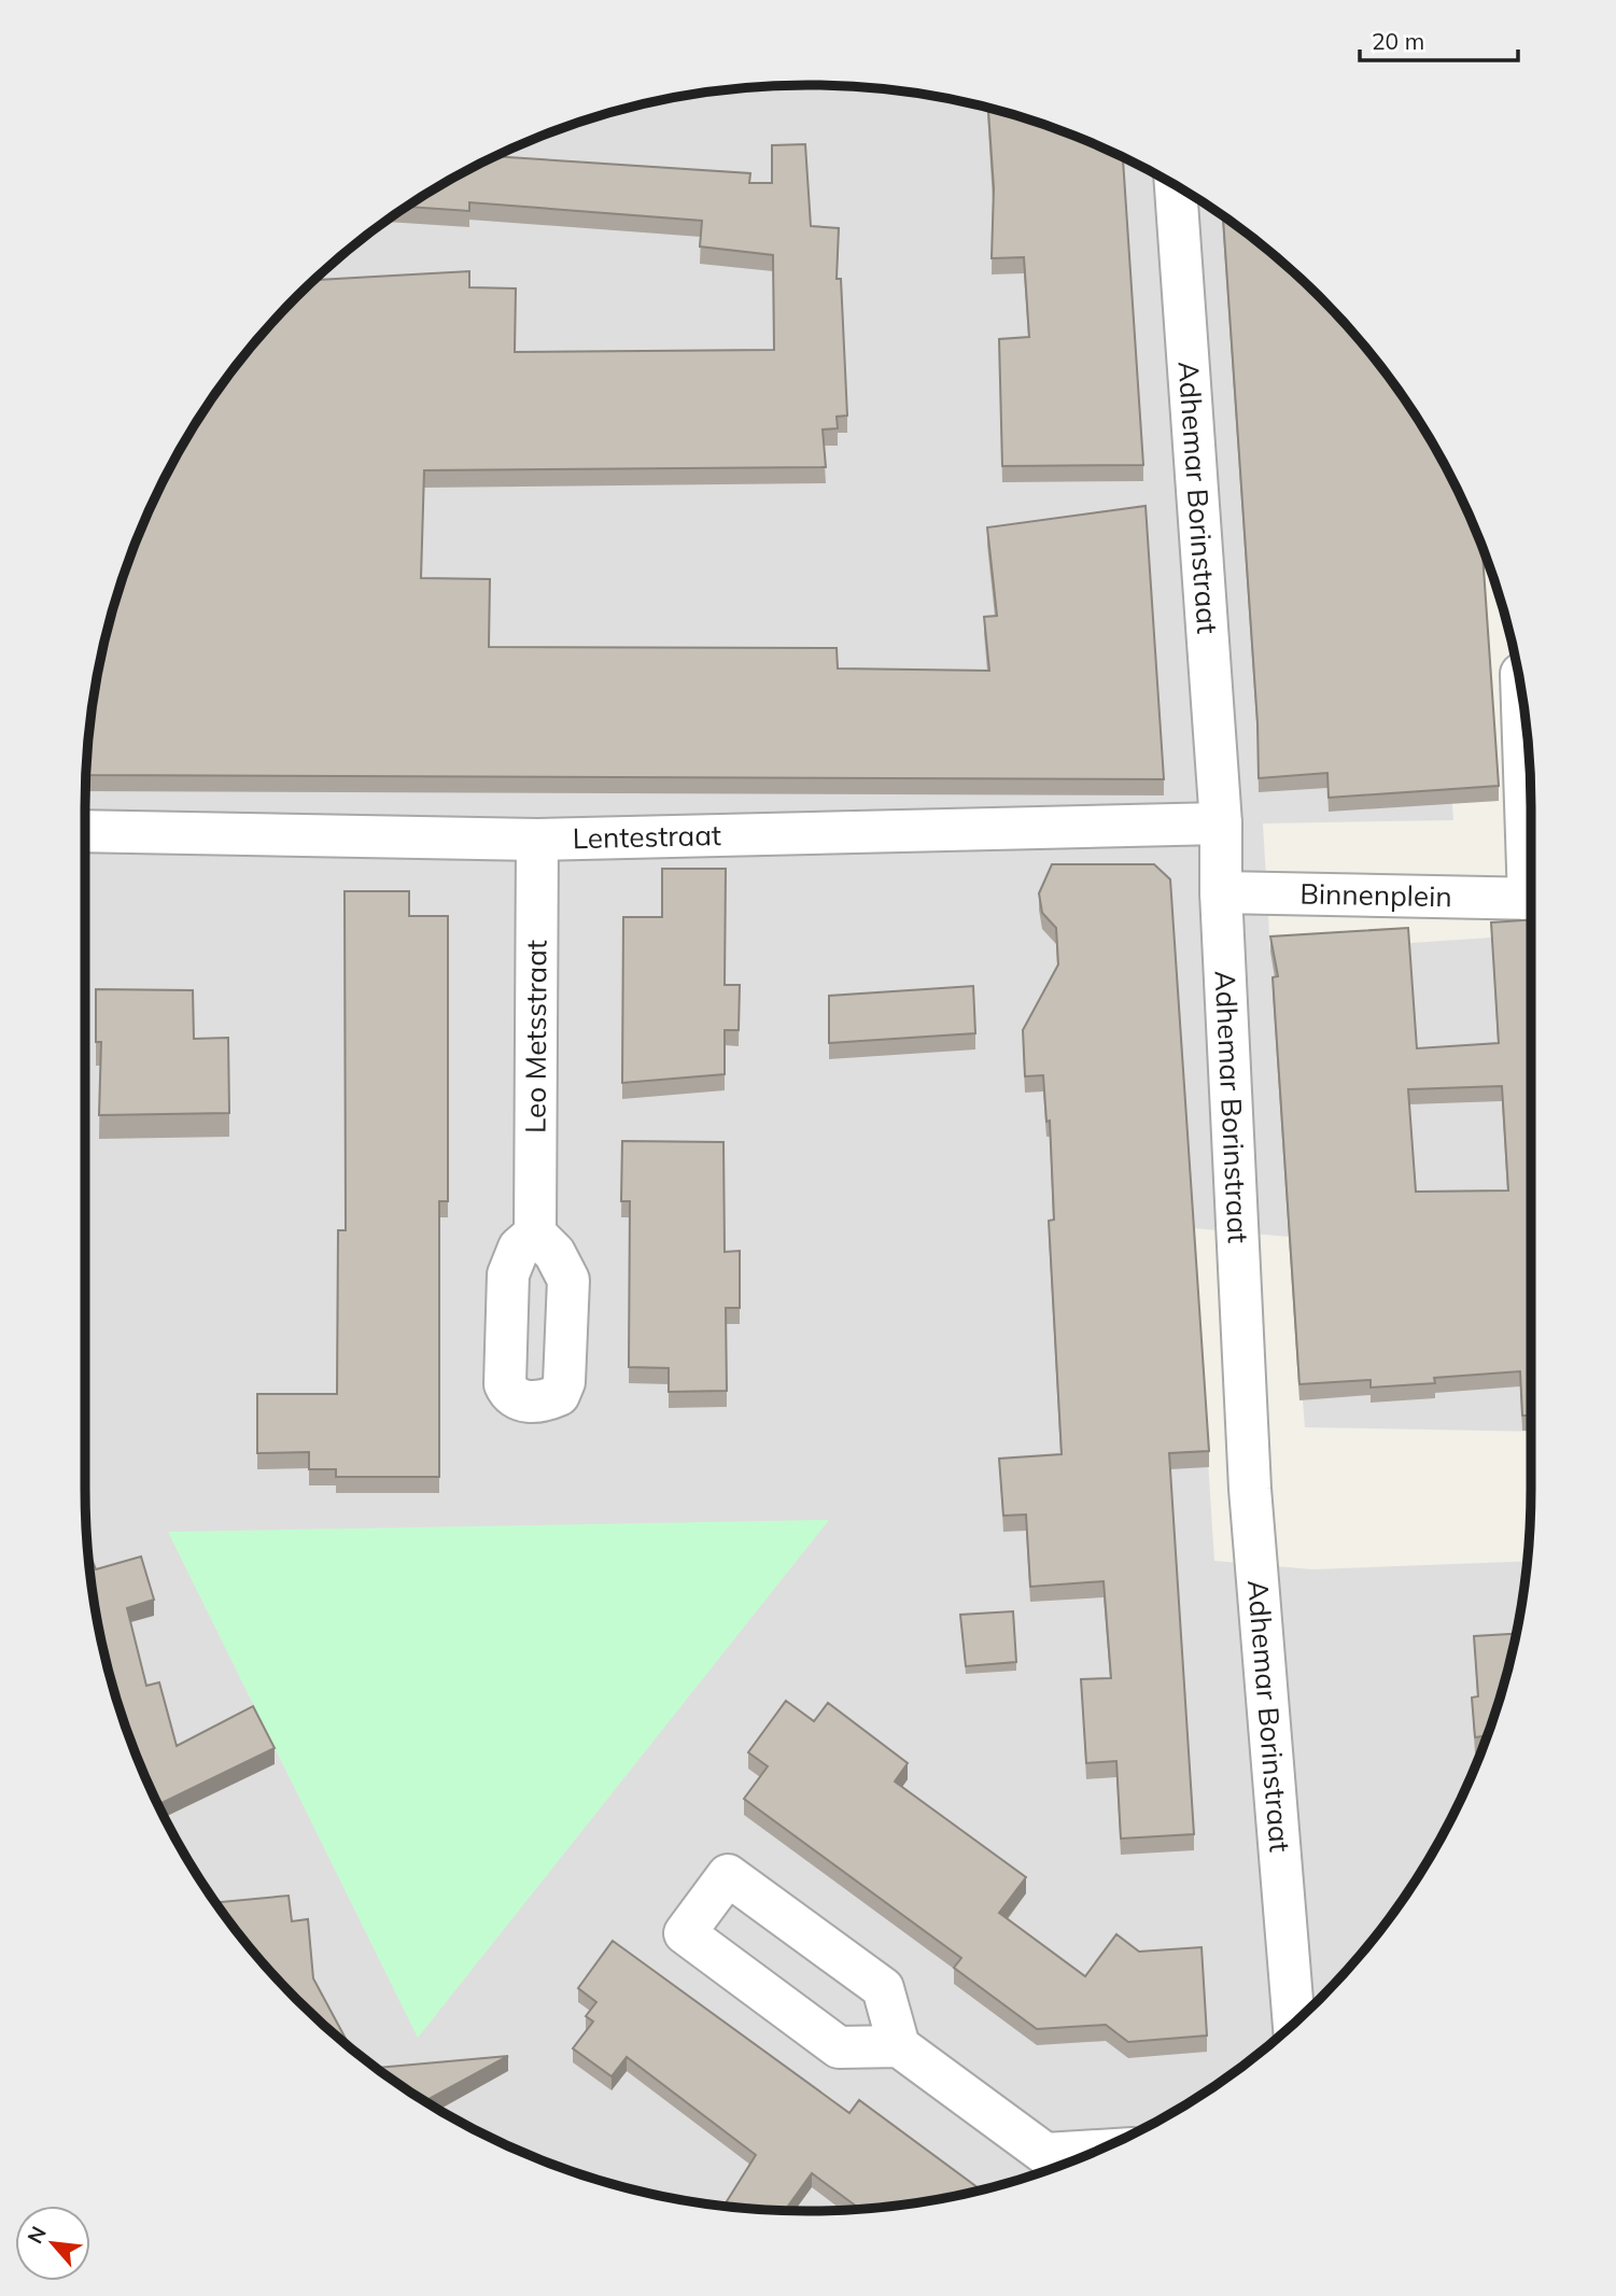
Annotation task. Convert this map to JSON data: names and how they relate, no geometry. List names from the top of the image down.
{
  "streets": {
    "street": [
      "Adhemar Borinstraat",
      "Lentestraat",
      "Binnenplein",
      "Leo Metsstraat"
    ]
  },
  "crossings": [
    ["Adhemar Borinstraat", "Lentestraat"],
    ["Adhemar Borinstraat", "Binnenplein"],
    ["Lentestraat", "Leo Metsstraat"]
  ],
  "scale_bar": "20 m",
  "north": "top left"
}
